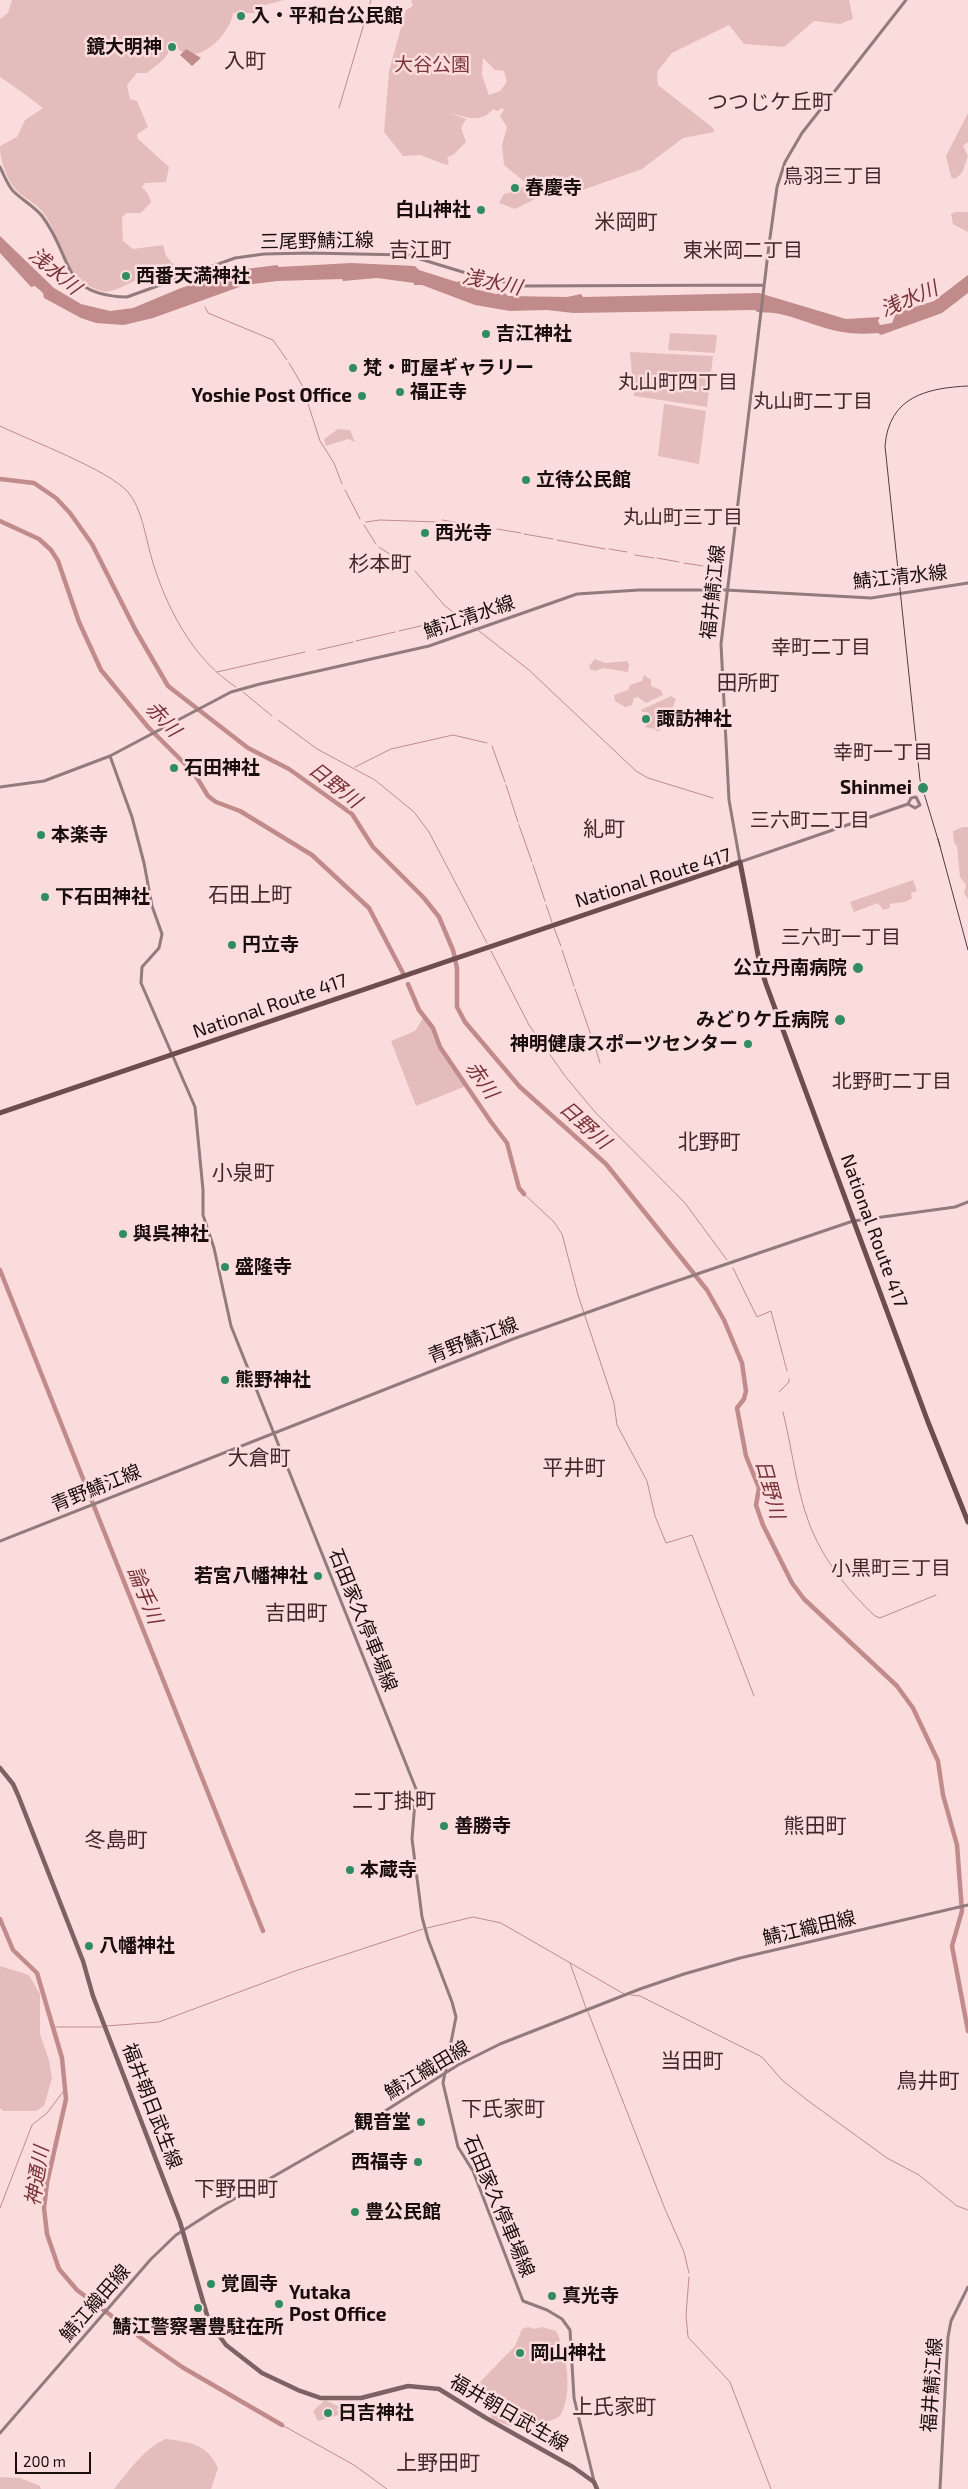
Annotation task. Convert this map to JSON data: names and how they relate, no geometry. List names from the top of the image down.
{
  "streets": {
    "highway": ["National Route 417"],
    "main road": [
      "三尾野鯖江線",
      "鯖江清水線",
      "福井鯖江線",
      "青野鯖江線",
      "石田家久停車場線",
      "鯖江織田線",
      "福井朝日武生線"
    ]
  },
  "crossings": [
    ["三尾野鯖江線", "福井鯖江線"],
    ["鯖江清水線", "福井鯖江線"],
    ["鯖江清水線", "石田家久停車場線"],
    ["福井鯖江線", "National Route 417"],
    ["National Route 417", "青野鯖江線"],
    ["National Route 417", "石田家久停車場線"],
    ["青野鯖江線", "石田家久停車場線"],
    ["石田家久停車場線", "鯖江織田線"],
    ["石田家久停車場線", "福井朝日武生線"],
    ["鯖江織田線", "福井朝日武生線"]
  ],
  "districts": [
    "入町",
    "つつじケ丘町",
    "鳥羽三丁目",
    "米岡町",
    "吉江町",
    "東米岡二丁目",
    "丸山町四丁目",
    "丸山町二丁目",
    "丸山町三丁目",
    "杉本町",
    "幸町二丁目",
    "田所町",
    "幸町一丁目",
    "三六町二丁目",
    "糺町",
    "石田上町",
    "三六町一丁目",
    "北野町二丁目",
    "北野町",
    "小泉町",
    "大倉町",
    "平井町",
    "小黒町三丁目",
    "吉田町",
    "二丁掛町",
    "熊田町",
    "冬島町",
    "当田町",
    "鳥井町",
    "下氏家町",
    "下野田町",
    "上氏家町",
    "上野田町"
  ],
  "water": [
    "浅水川",
    "赤川",
    "日野川",
    "論手川",
    "神通川"
  ],
  "parks": ["大谷公園"],
  "places": [
    "入・平和台公民館",
    "鏡大明神",
    "春慶寺",
    "白山神社",
    "西番天満神社",
    "吉江神社",
    "梵・町屋ギャラリー",
    "福正寺",
    "Yoshie Post Office",
    "立待公民館",
    "西光寺",
    "諏訪神社",
    "石田神社",
    "Shinmei",
    "本楽寺",
    "下石田神社",
    "円立寺",
    "公立丹南病院",
    "みどりケ丘病院",
    "神明健康スポーツセンター",
    "與呉神社",
    "盛隆寺",
    "熊野神社",
    "若宮八幡神社",
    "善勝寺",
    "本蔵寺",
    "八幡神社",
    "観音堂",
    "西福寺",
    "豊公民館",
    "覚圓寺",
    "真光寺",
    "Yutaka Post Office",
    "鯖江警察署豊駐在所",
    "岡山神社",
    "日吉神社"
  ],
  "scale_bar": "200 m"
}
